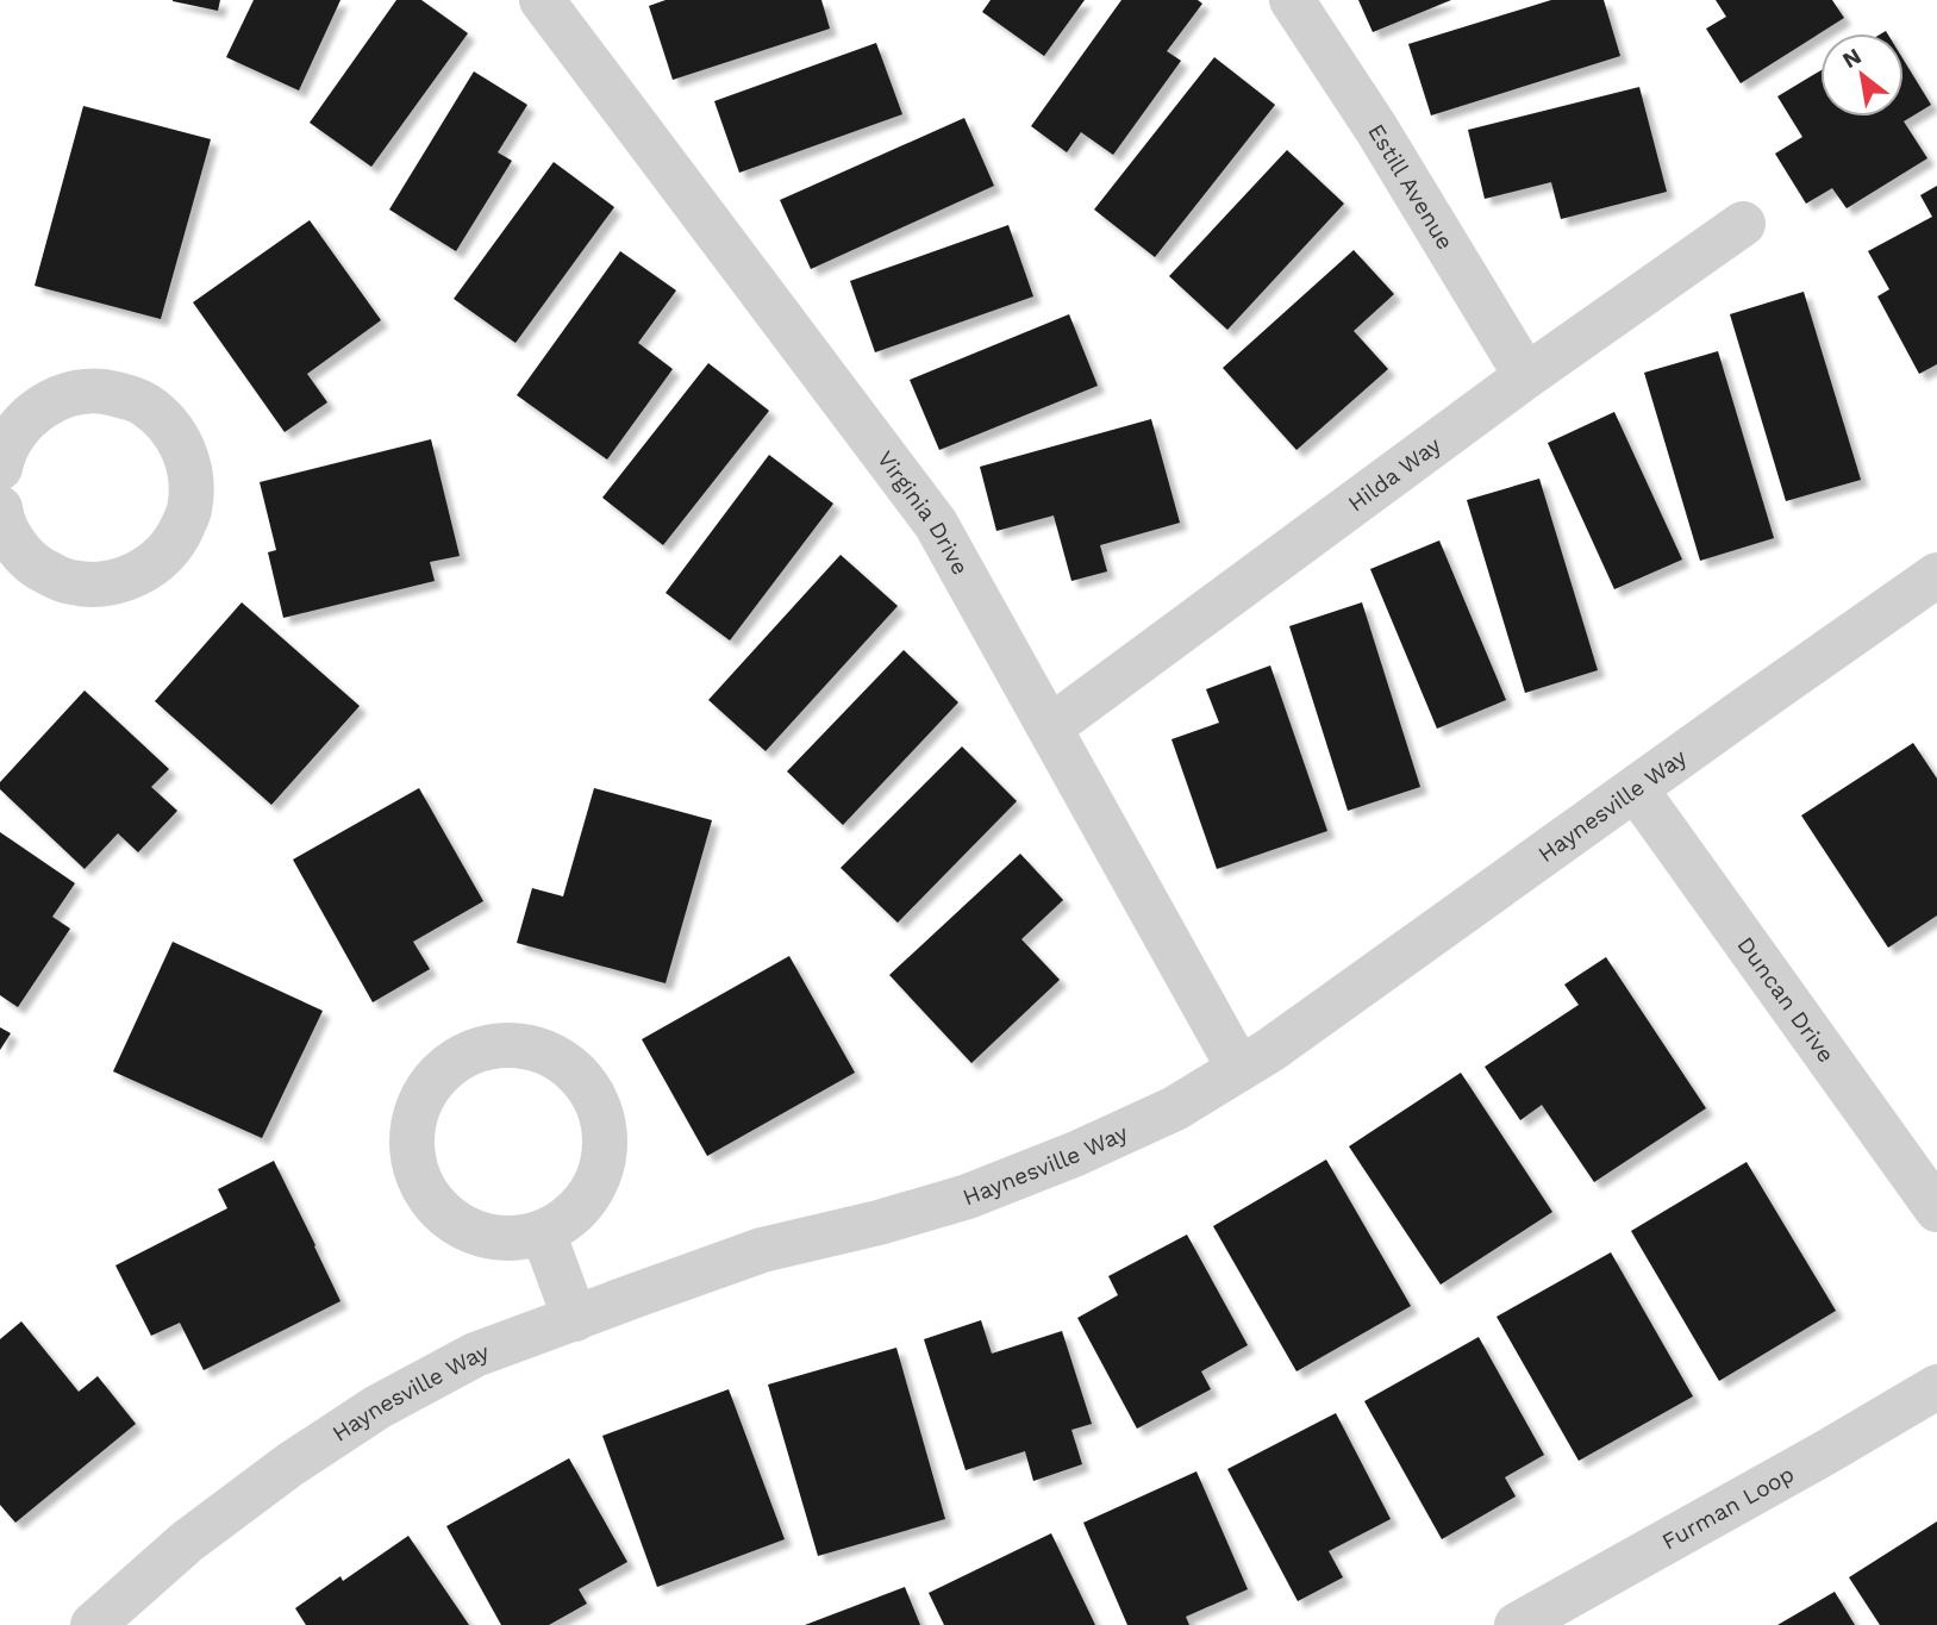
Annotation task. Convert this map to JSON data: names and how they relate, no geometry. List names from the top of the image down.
{
  "streets": {
    "street": [
      "Estill Avenue",
      "Hilda Way",
      "Virginia Drive",
      "Haynesville Way",
      "Duncan Drive",
      "Furman Loop"
    ]
  },
  "crossings": [
    ["Estill Avenue", "Hilda Way"],
    ["Hilda Way", "Virginia Drive"],
    ["Virginia Drive", "Haynesville Way"],
    ["Haynesville Way", "Duncan Drive"]
  ],
  "north": "top left"
}
